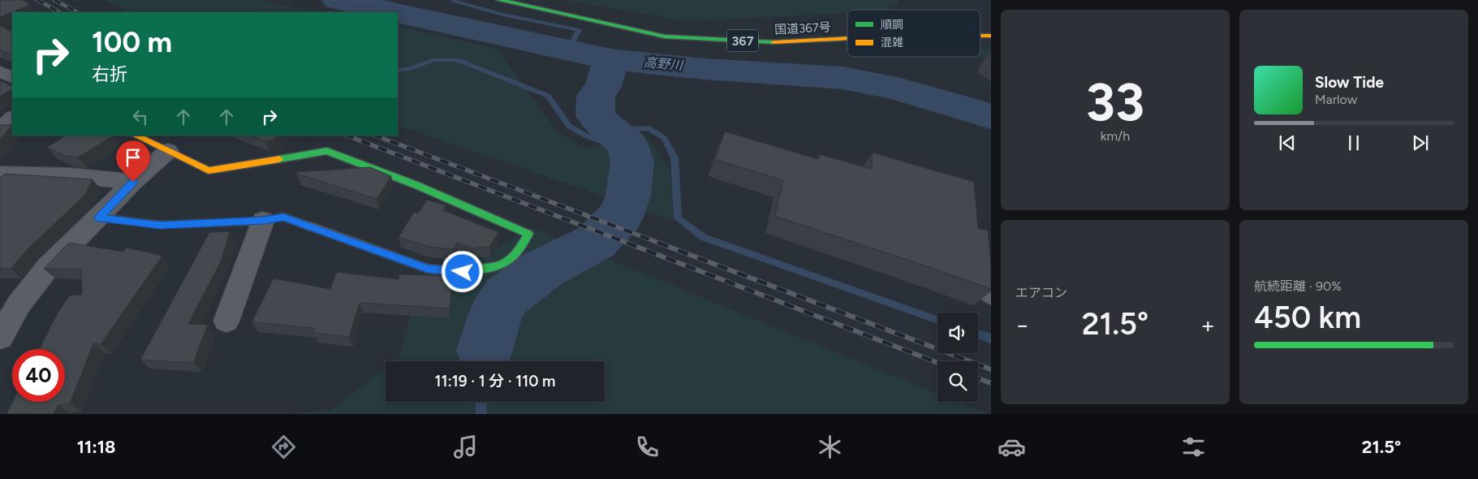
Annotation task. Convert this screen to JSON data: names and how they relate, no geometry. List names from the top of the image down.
{
  "streets": {
    "main road": ["国道367号", "367"]
  },
  "water": ["高野川"],
  "legend": ["順調", "混雑"],
  "page": {
    "tile": [
      ["33", "km/h"],
      "エアコン",
      ["航続距離 · 90%", "450 km"]
    ],
    "turn": ["100 m", "右折"],
    "song": ["Slow Tide", "Marlow"],
    "heat": ["−", "21.5°", "+"],
    "limit": "40",
    "trip": "11:19 · 1 分 · 110 m",
    "tabs": ["11:18", "21.5°"]
  }
}
